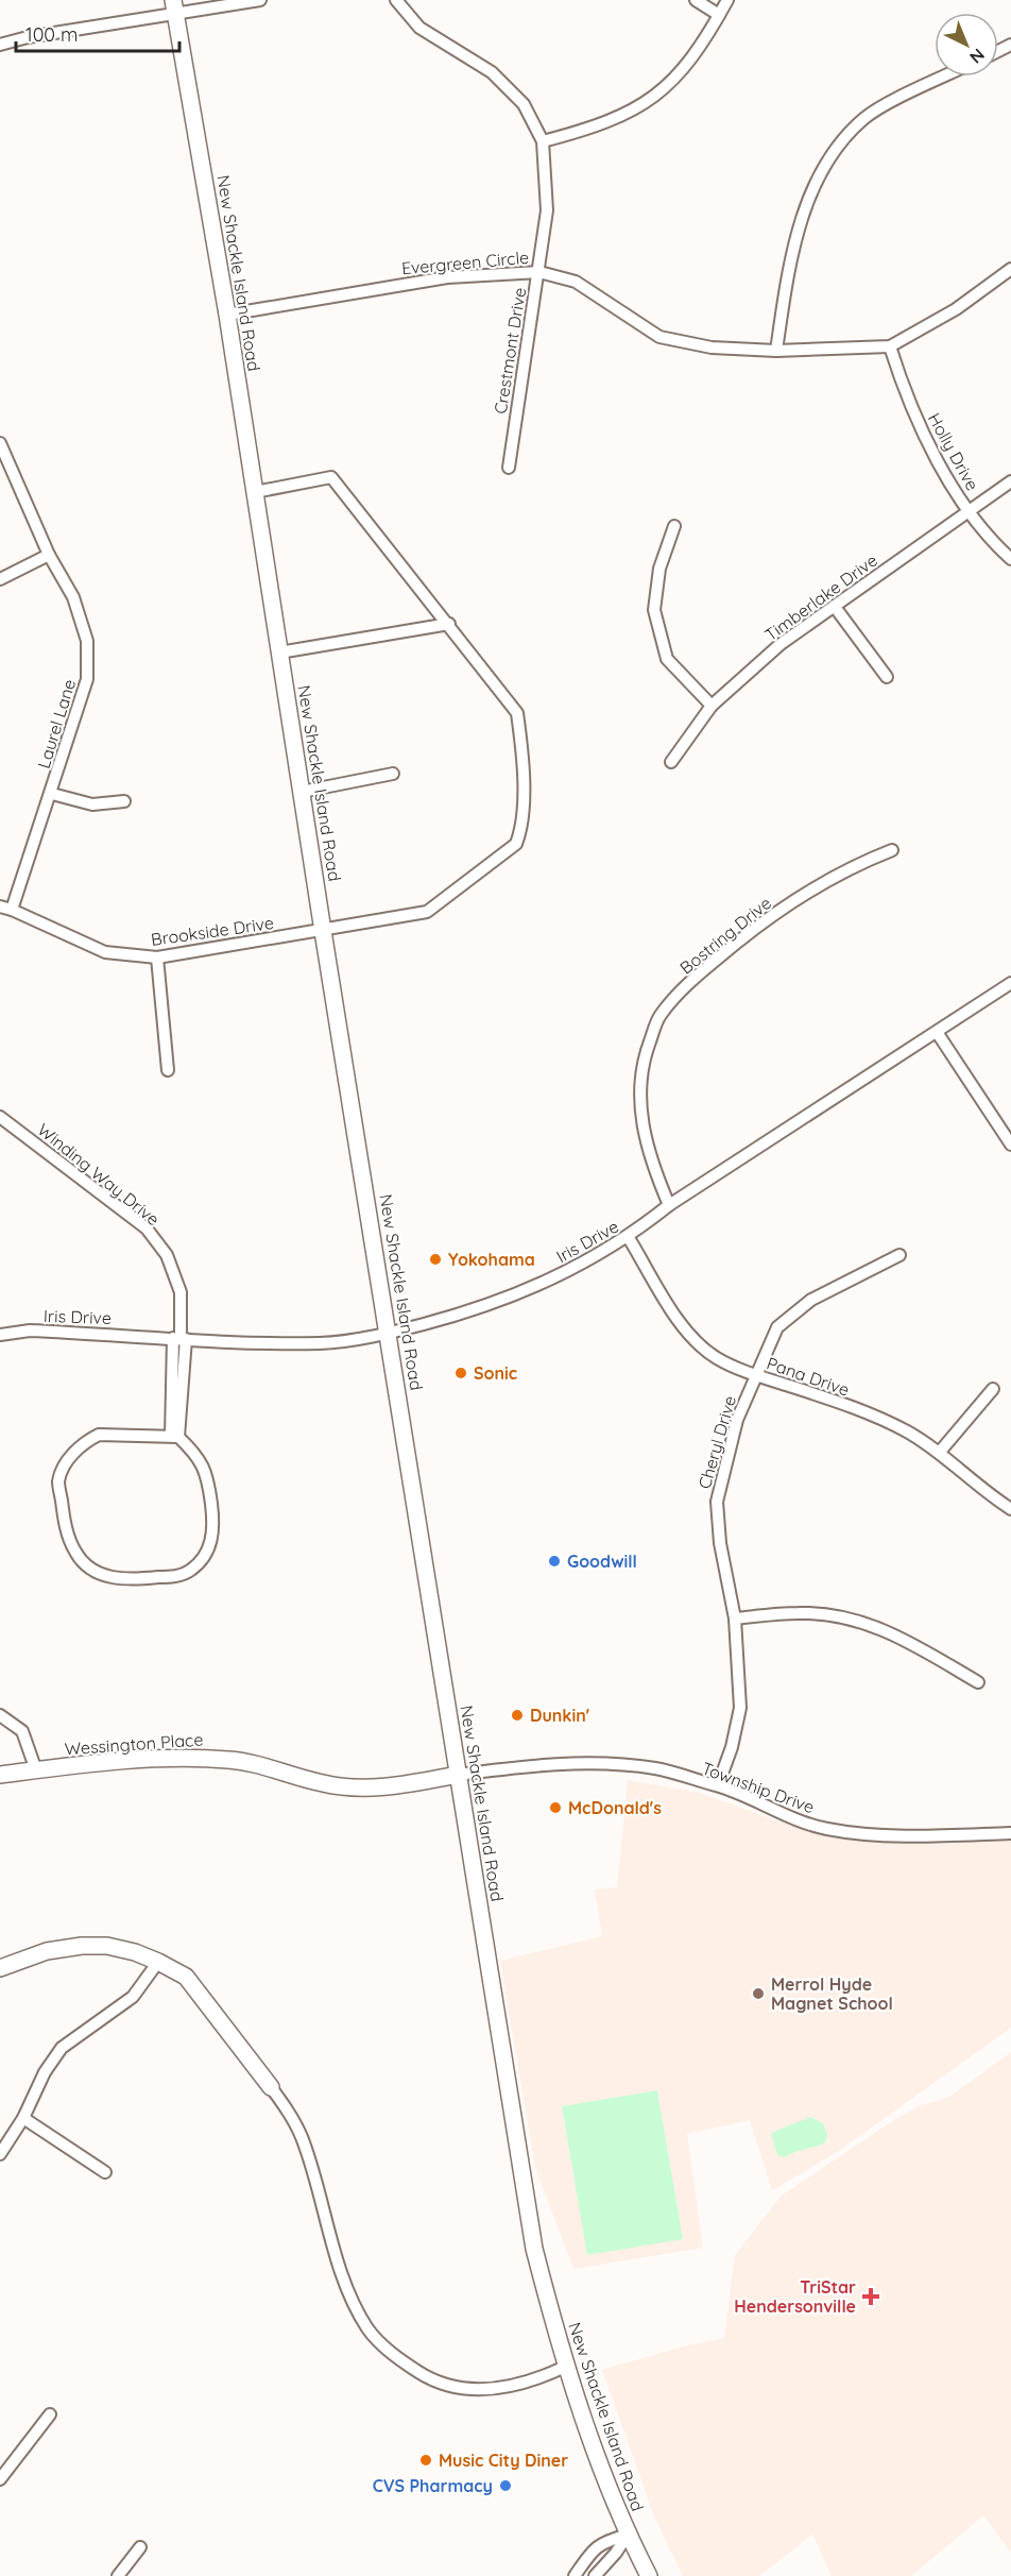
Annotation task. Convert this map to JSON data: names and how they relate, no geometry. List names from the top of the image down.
{
  "streets": {
    "main road": ["New Shackle Island Road", "Wessington Place"],
    "street": [
      "Evergreen Circle",
      "Crestmont Drive",
      "Holly Drive",
      "Timberlake Drive",
      "Laurel Lane",
      "Brookside Drive",
      "Bostring Drive",
      "Winding Way Drive",
      "Iris Drive",
      "Pana Drive",
      "Cheryl Drive",
      "Township Drive"
    ]
  },
  "crossings": [
    ["Evergreen Circle", "New Shackle Island Road"],
    ["Evergreen Circle", "Crestmont Drive"],
    ["Evergreen Circle", "Holly Drive"],
    ["New Shackle Island Road", "Brookside Drive"],
    ["New Shackle Island Road", "Iris Drive"],
    ["New Shackle Island Road", "Wessington Place"],
    ["New Shackle Island Road", "Township Drive"],
    ["Holly Drive", "Timberlake Drive"],
    ["Laurel Lane", "Brookside Drive"],
    ["Bostring Drive", "Iris Drive"],
    ["Winding Way Drive", "Iris Drive"],
    ["Iris Drive", "Pana Drive"],
    ["Pana Drive", "Cheryl Drive"],
    ["Cheryl Drive", "Township Drive"],
    ["Wessington Place", "Township Drive"]
  ],
  "places": {
    "other": [
      "Yokohama",
      "Sonic",
      "Goodwill",
      "Dunkin'",
      "McDonald's",
      "Merrol Hyde Magnet School",
      "Music City Diner",
      "CVS Pharmacy"
    ],
    "health": ["TriStar Hendersonville"]
  },
  "scale_bar": "100 m",
  "north": "bottom right"
}
